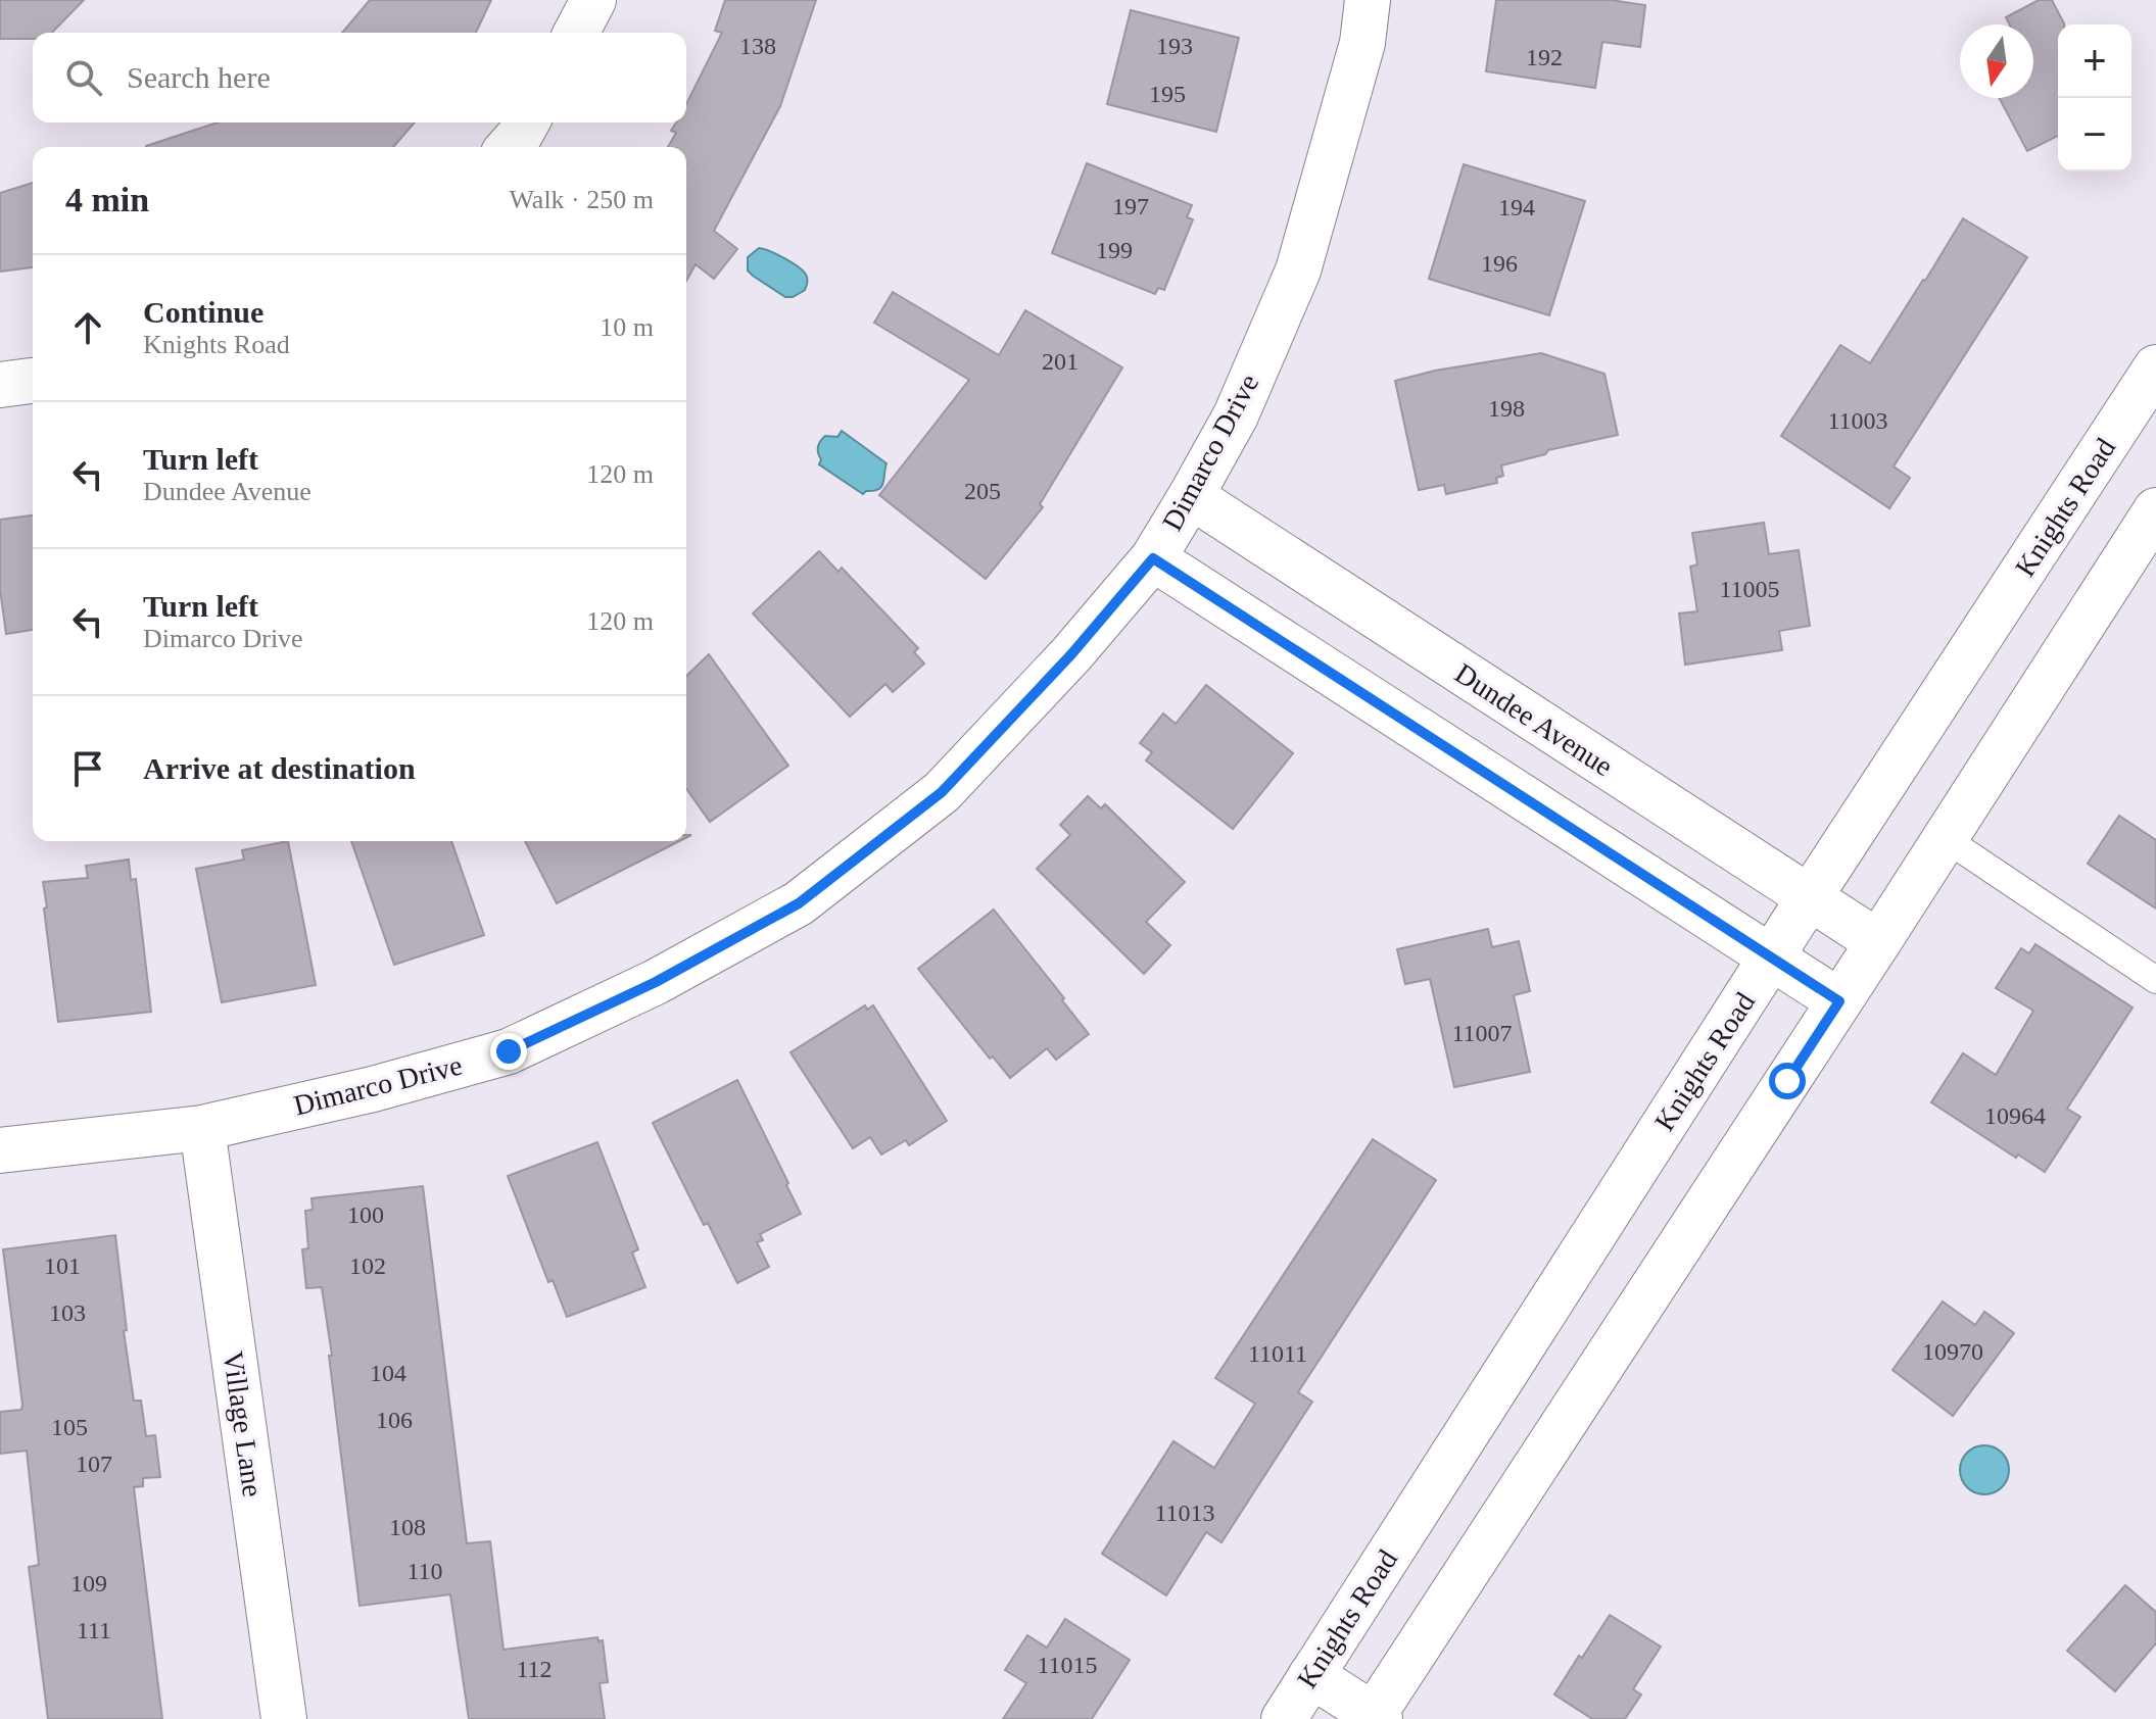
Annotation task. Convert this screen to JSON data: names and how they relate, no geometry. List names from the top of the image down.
{
  "streets": {
    "street": [
      "Dimarco Drive",
      "Knights Road",
      "Dundee Avenue",
      "Village Lane"
    ]
  },
  "crossings": [
    ["Dimarco Drive", "Dundee Avenue"],
    ["Dimarco Drive", "Village Lane"],
    ["Knights Road", "Dundee Avenue"]
  ],
  "house_numbers": [
    "138",
    "193",
    "192",
    "195",
    "197",
    "194",
    "199",
    "196",
    "201",
    "198",
    "11003",
    "205",
    "11005",
    "11007",
    "10964",
    "100",
    "101",
    "102",
    "103",
    "10970",
    "11011",
    "104",
    "106",
    "105",
    "107",
    "11013",
    "108",
    "110",
    "109",
    "111",
    "11015",
    "112"
  ],
  "north": "bottom",
  "page": {
    "map_buttons": ["+", "−"],
    "search": "Search here",
    "heading": ["4 min", "Walk · 250 m"],
    "list": [
      ["Continue", "Knights Road", "10 m"],
      ["Turn left", "Dundee Avenue", "120 m"],
      ["Turn left", "Dimarco Drive", "120 m"],
      "Arrive at destination"
    ]
  }
}
